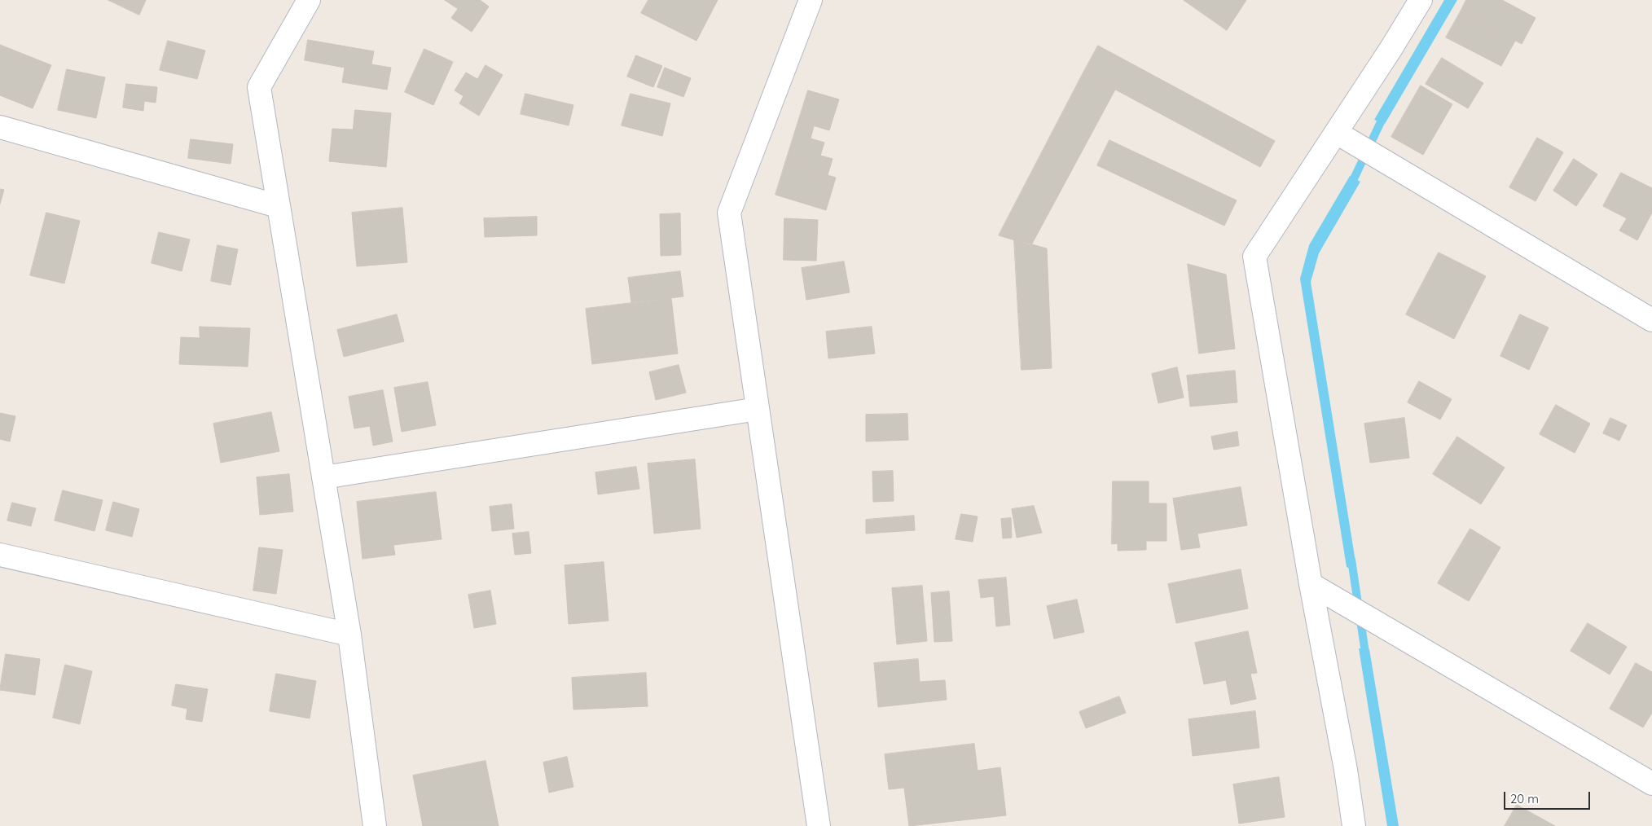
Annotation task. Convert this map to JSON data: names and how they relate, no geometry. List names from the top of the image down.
{
  "scale_bar": "20 m"
}
